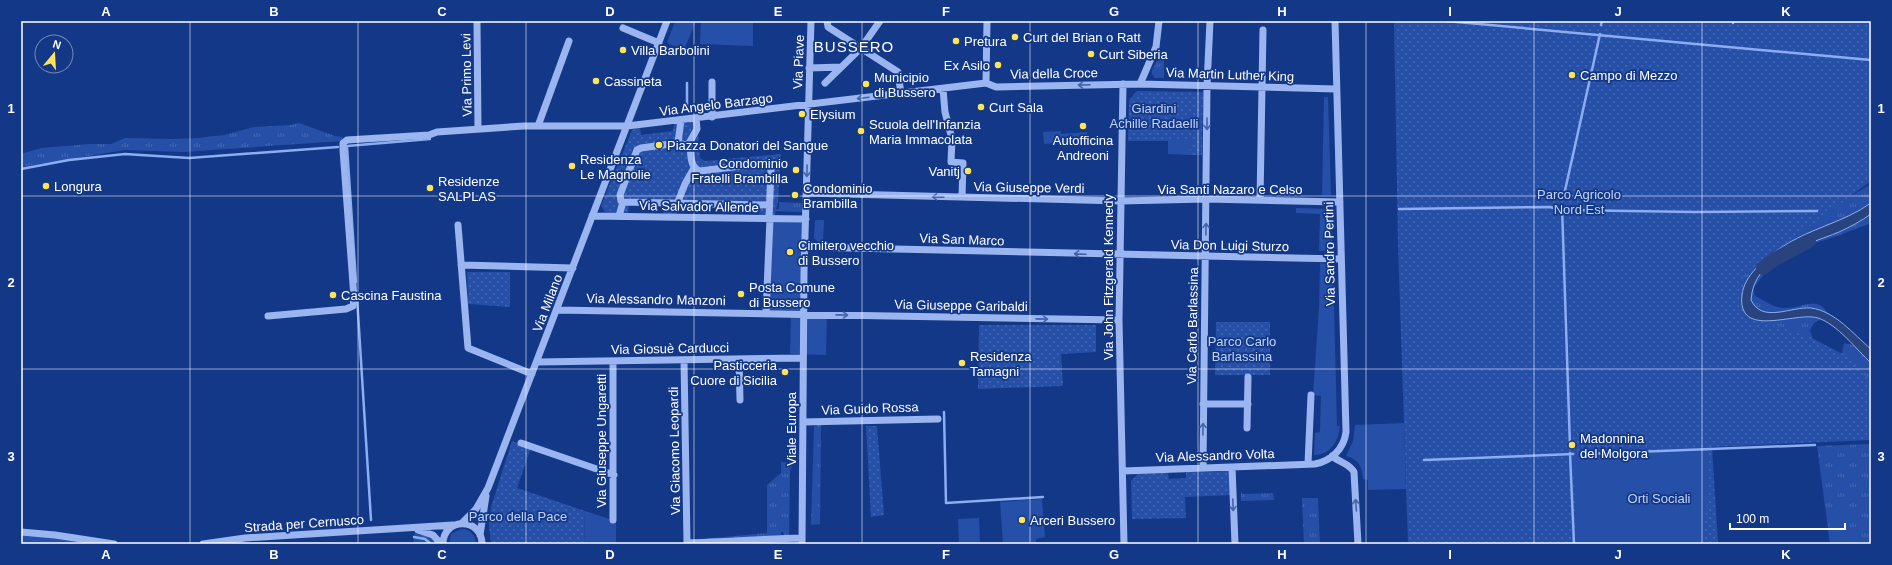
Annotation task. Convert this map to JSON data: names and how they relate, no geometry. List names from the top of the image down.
{
  "streets": {
    "street": [
      "Via Piave",
      "Via della Croce",
      "Via Martin Luther King",
      "Via Primo Levi",
      "Via Angelo Barzago",
      "Via Giuseppe Verdi",
      "Via Santi Nazaro e Celso",
      "Via Salvador Allende",
      "Via San Marco",
      "Via Don Luigi Sturzo",
      "Via Sandro Pertini",
      "Via John Fitzgerald Kennedy",
      "Via Alessandro Manzoni",
      "Via Milano",
      "Via Giuseppe Garibaldi",
      "Via Carlo Barlassina",
      "Via Giosuè Carducci",
      "Via Guido Rossa",
      "Viale Europa",
      "Via Giuseppe Ungaretti",
      "Via Giacomo Leopardi",
      "Via Alessandro Volta",
      "Strada per Cernusco"
    ]
  },
  "crossings": [
    ["Via Piave", "Via Angelo Barzago"],
    ["Via Piave", "Via Giuseppe Verdi"],
    ["Via Piave", "Via Salvador Allende"],
    ["Via Piave", "Viale Europa"],
    ["Via della Croce", "Via Martin Luther King"],
    ["Via della Croce", "Via Angelo Barzago"],
    ["Via della Croce", "Via Giuseppe Verdi"],
    ["Via della Croce", "Via John Fitzgerald Kennedy"],
    ["Via Martin Luther King", "Via Sandro Pertini"],
    ["Via Martin Luther King", "Via John Fitzgerald Kennedy"],
    ["Via Martin Luther King", "Via Carlo Barlassina"],
    ["Via Primo Levi", "Via Angelo Barzago"],
    ["Via Angelo Barzago", "Via Milano"],
    ["Via Giuseppe Verdi", "Via Santi Nazaro e Celso"],
    ["Via Giuseppe Verdi", "Via John Fitzgerald Kennedy"],
    ["Via Santi Nazaro e Celso", "Via Sandro Pertini"],
    ["Via Santi Nazaro e Celso", "Via John Fitzgerald Kennedy"],
    ["Via Santi Nazaro e Celso", "Via Carlo Barlassina"],
    ["Via Salvador Allende", "Via Milano"],
    ["Via Salvador Allende", "Viale Europa"],
    ["Via San Marco", "Via Don Luigi Sturzo"],
    ["Via San Marco", "Via John Fitzgerald Kennedy"],
    ["Via San Marco", "Viale Europa"],
    ["Via Don Luigi Sturzo", "Via Sandro Pertini"],
    ["Via Don Luigi Sturzo", "Via John Fitzgerald Kennedy"],
    ["Via Don Luigi Sturzo", "Via Carlo Barlassina"],
    ["Via John Fitzgerald Kennedy", "Via Giuseppe Garibaldi"],
    ["Via John Fitzgerald Kennedy", "Via Alessandro Volta"],
    ["Via Alessandro Manzoni", "Via Milano"],
    ["Via Alessandro Manzoni", "Via Giuseppe Garibaldi"],
    ["Via Alessandro Manzoni", "Viale Europa"],
    ["Via Milano", "Via Giosuè Carducci"],
    ["Via Giuseppe Garibaldi", "Viale Europa"],
    ["Via Carlo Barlassina", "Via Alessandro Volta"],
    ["Via Giosuè Carducci", "Viale Europa"],
    ["Via Giosuè Carducci", "Via Giuseppe Ungaretti"],
    ["Via Giosuè Carducci", "Via Giacomo Leopardi"],
    ["Via Guido Rossa", "Viale Europa"],
    ["Viale Europa", "Via Giacomo Leopardi"]
  ],
  "one_way": [
    "Via Piave",
    "Via della Croce",
    "Via Giuseppe Verdi",
    "Via San Marco",
    "Via Giuseppe Garibaldi"
  ],
  "districts": ["BUSSERO"],
  "parks": [
    "Giardini Achille Radaelli",
    "Parco Agricolo Nord Est",
    "Parco Carlo Barlassina",
    "Orti Sociali",
    "Parco della Pace"
  ],
  "places": [
    "Curt del Brian o Ratt",
    "Pretura",
    "Villa Barbolini",
    "Curt Siberia",
    "Ex Asilo",
    "Campo di Mezzo",
    "Cassineta",
    "Municipio di Bussero",
    "Curt Sala",
    "Elysium",
    "Autofficina Andreoni",
    "Scuola dell'Infanzia Maria Immacolata",
    "Piazza Donatori del Sangue",
    "Residenza Le Magnolie",
    "Condominio Fratelli Brambilla",
    "Vanitj",
    "Longura",
    "Residenze SALPLAS",
    "Condominio Brambilla",
    "Cimitero vecchio di Bussero",
    "Posta Comune di Bussero",
    "Cascina Faustina",
    "Residenza Tamagni",
    "Pasticceria Cuore di Sicilia",
    "Madonnina del Molgora",
    "Arceri Bussero"
  ],
  "scale_bar": "100 m",
  "north": "top",
  "grid": {
    "columns": [
      "A",
      "B",
      "C",
      "D",
      "E",
      "F",
      "G",
      "H",
      "I",
      "J",
      "K"
    ],
    "rows": ["1", "2", "3"]
  }
}
